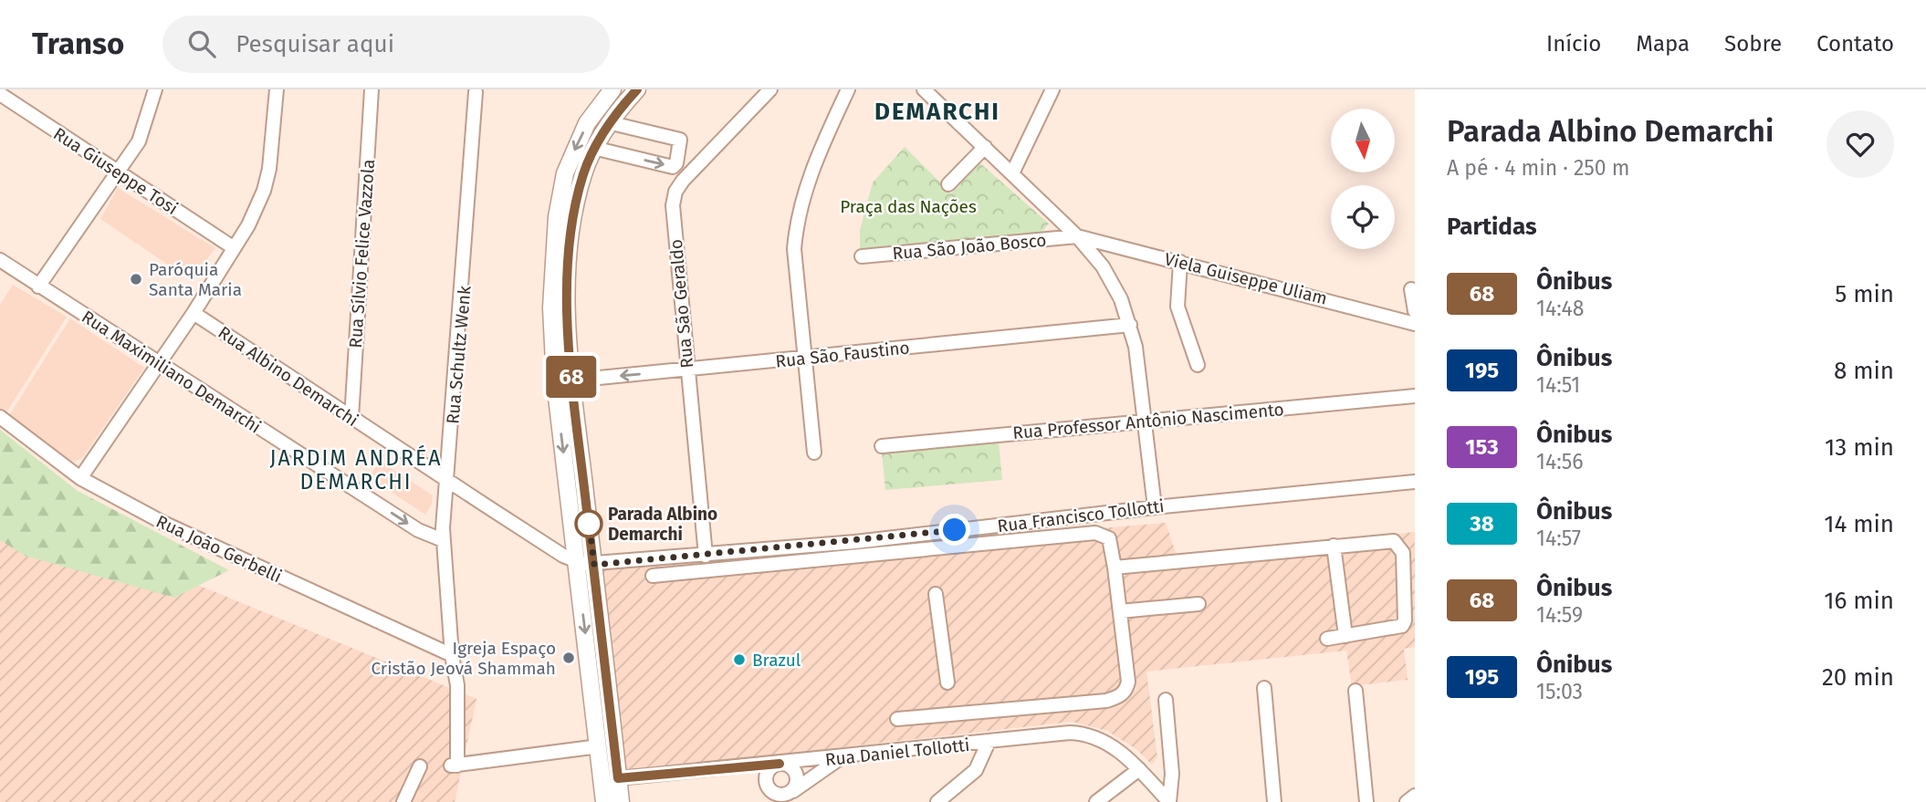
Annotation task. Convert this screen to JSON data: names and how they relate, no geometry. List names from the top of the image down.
{
  "streets": {
    "street": [
      "Rua Giuseppe Tosi",
      "Rua São João Bosco",
      "Rua Sílvio Felice Vazzola",
      "Viela Guiseppe Uliam",
      "Rua São Geraldo",
      "Rua São Faustino",
      "Rua Schultz Wenk",
      "Rua Maximiliano Demarchi",
      "Rua Albino Demarchi",
      "Rua Professor Antônio Nascimento",
      "Rua Francisco Tollotti",
      "Rua João Gerbelli",
      "Rua Daniel Tollotti"
    ]
  },
  "crossings": [
    ["Rua São João Bosco", "Viela Guiseppe Uliam"],
    ["Rua Sílvio Felice Vazzola", "Rua Albino Demarchi"],
    ["Rua São Geraldo", "Rua São Faustino"],
    ["Rua São Geraldo", "Rua Francisco Tollotti"],
    ["Rua Schultz Wenk", "Rua Maximiliano Demarchi"],
    ["Rua Schultz Wenk", "Rua Albino Demarchi"],
    ["Rua Schultz Wenk", "Rua João Gerbelli"],
    ["Rua Albino Demarchi", "Rua Francisco Tollotti"]
  ],
  "one_way": ["Rua Maximiliano Demarchi"],
  "districts": ["DEMARCHI", "JARDIM ANDRÉA DEMARCHI"],
  "parks": ["Praça das Nações"],
  "places": [
    "Paróquia Santa Maria",
    "Parada Albino Demarchi",
    "Igreja Espaço Cristão Jeová Shammah",
    "Brazul"
  ],
  "lines": ["bus line 68"],
  "north": "bottom",
  "page": {
    "header": "Transo",
    "search": "Pesquisar aqui",
    "nav": [
      "Início",
      "Mapa",
      "Sobre",
      "Contato"
    ],
    "on_map": "68",
    "heading": [
      ["Parada Albino Demarchi", "A pé · 4 min · 250 m"],
      "Partidas"
    ],
    "list": [
      {
        "mark": "68",
        "name": "Ônibus",
        "note": "14:48",
        "value": "5 min"
      },
      {
        "mark": "195",
        "name": "Ônibus",
        "note": "14:51",
        "value": "8 min"
      },
      {
        "mark": "153",
        "name": "Ônibus",
        "note": "14:56",
        "value": "13 min"
      },
      {
        "mark": "38",
        "name": "Ônibus",
        "note": "14:57",
        "value": "14 min"
      },
      {
        "mark": "68",
        "name": "Ônibus",
        "note": "14:59",
        "value": "16 min"
      },
      {
        "mark": "195",
        "name": "Ônibus",
        "note": "15:03",
        "value": "20 min"
      }
    ]
  }
}
